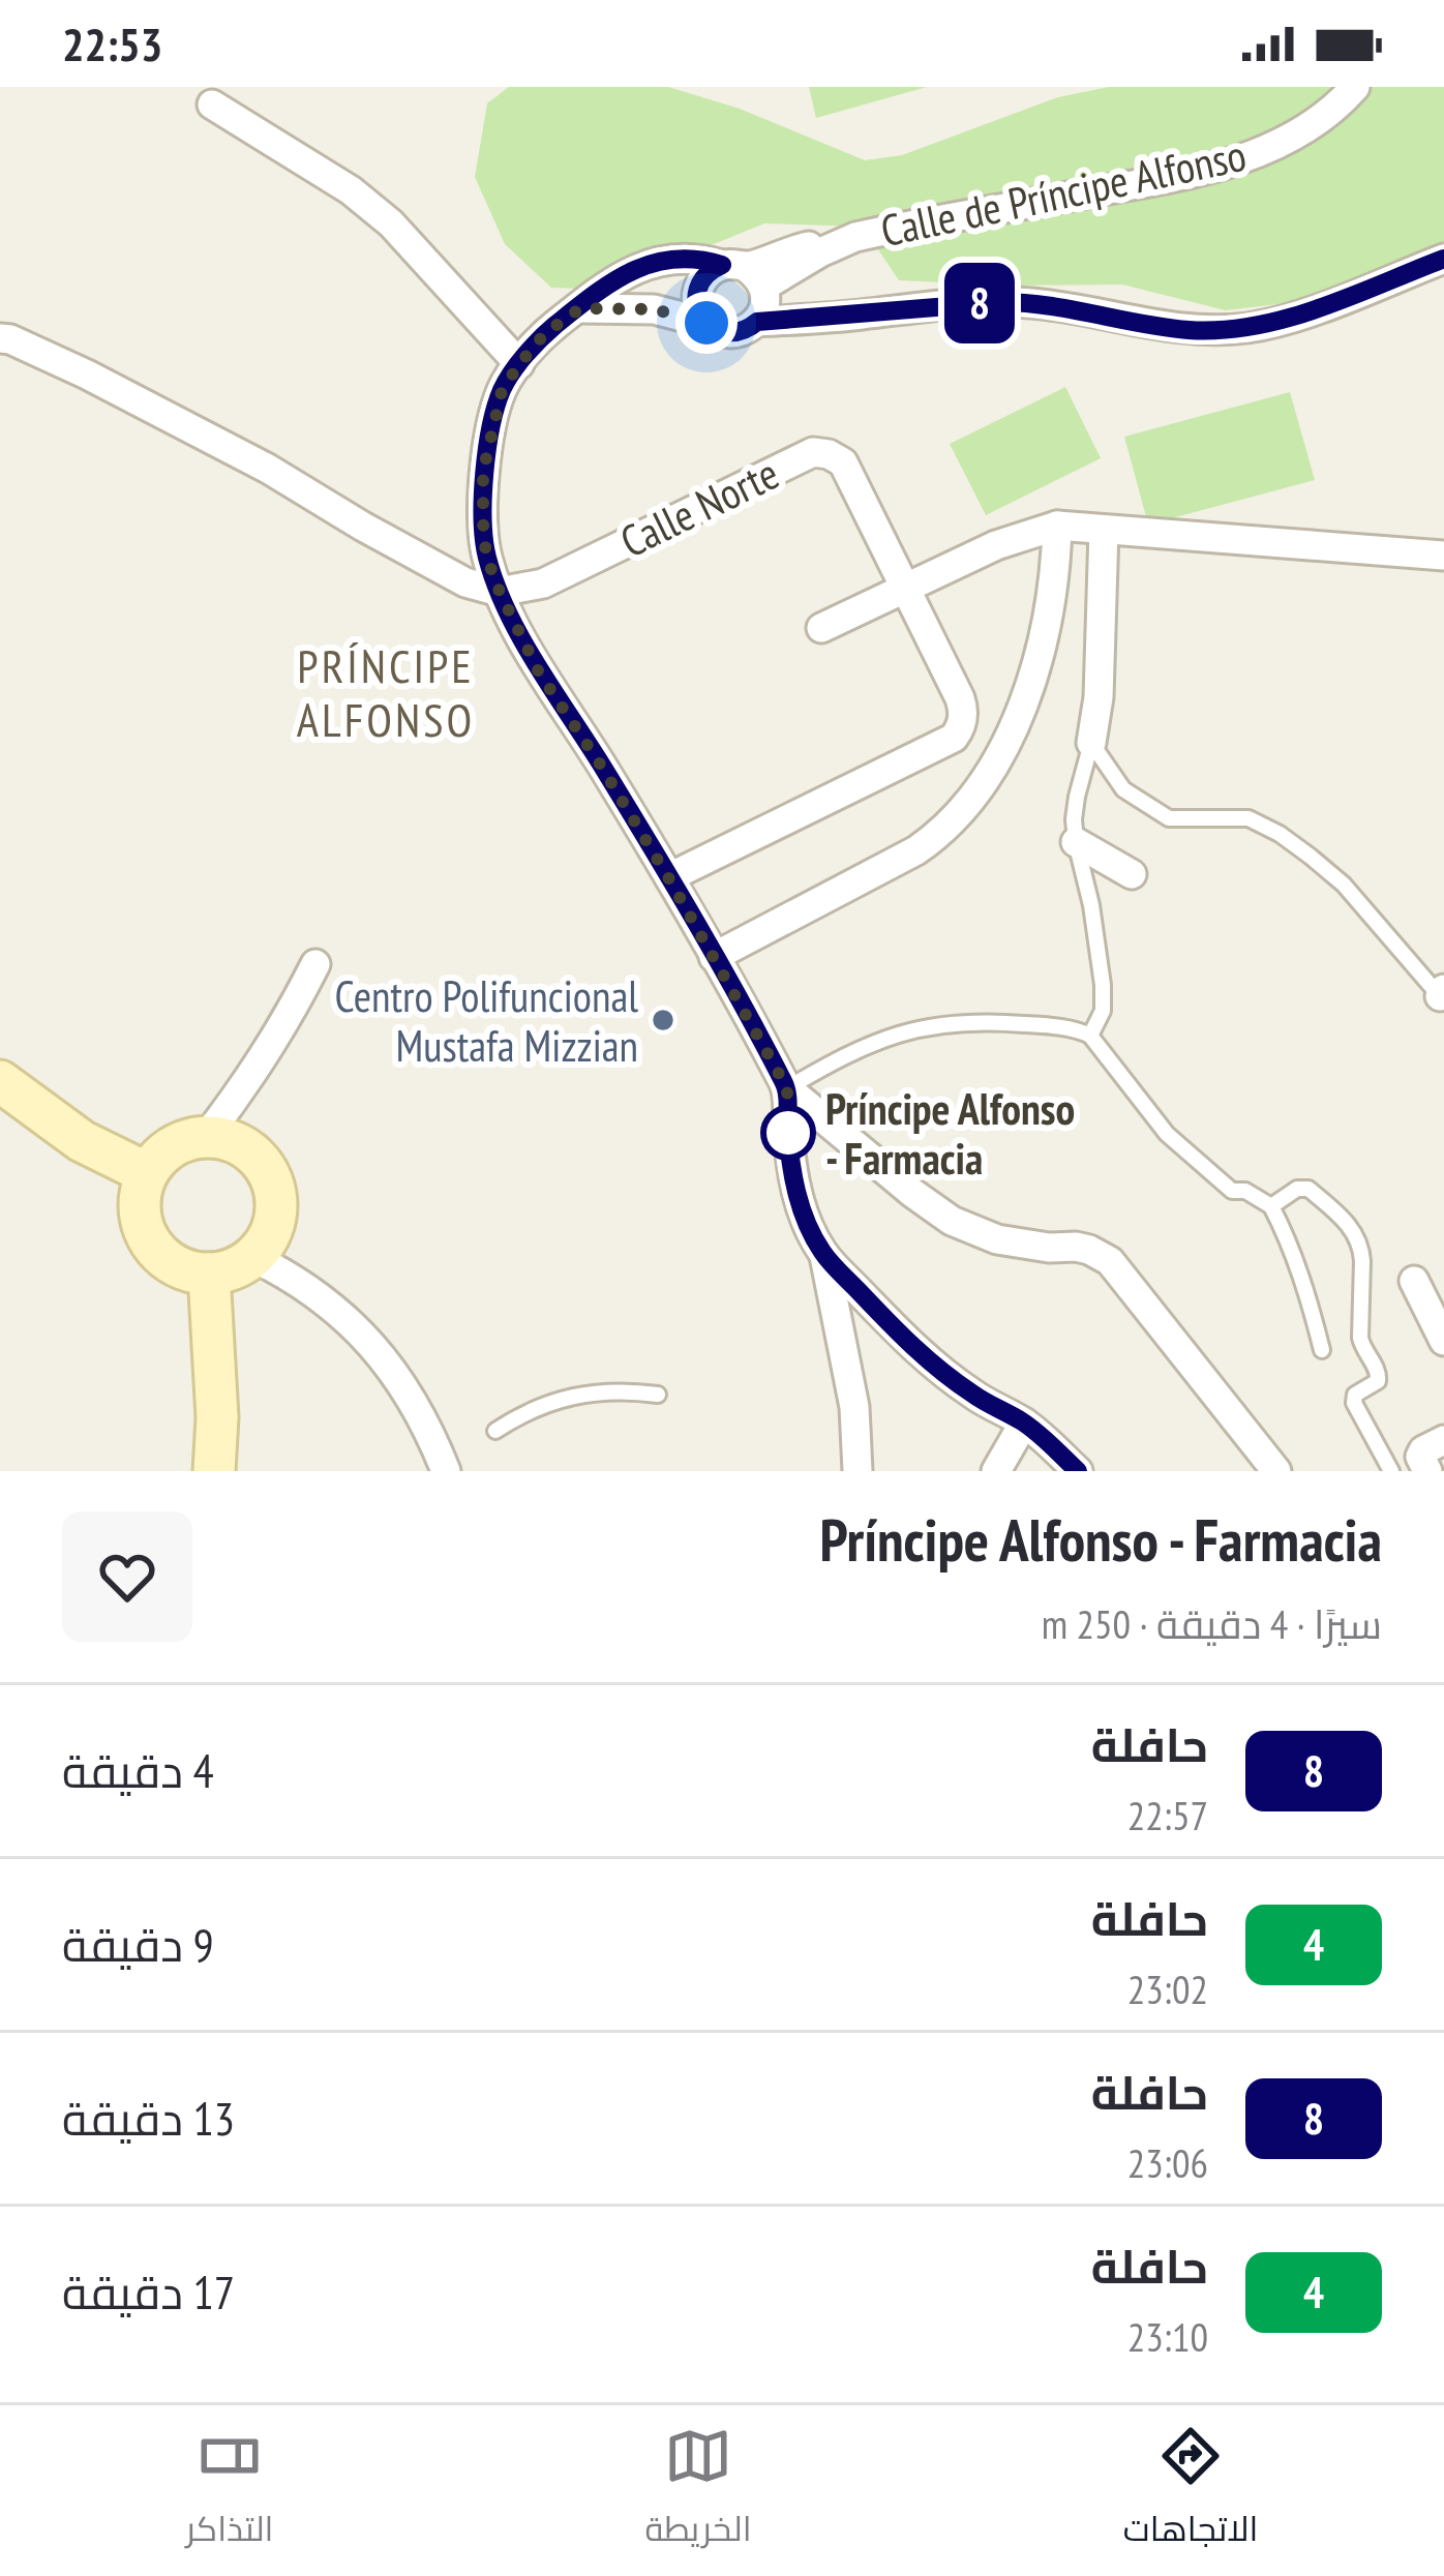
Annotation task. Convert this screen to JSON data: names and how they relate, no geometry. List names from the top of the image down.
{
  "streets": {
    "street": ["Calle de Príncipe Alfonso", "Calle Norte"]
  },
  "districts": ["PRÍNCIPE ALFONSO"],
  "places": ["Centro Polifuncional Mustafa Mizzian", "Príncipe Alfonso - Farmacia"],
  "lines": ["bus line 8"],
  "page": {
    "status": "22:53",
    "on_map": "8",
    "heading": ["Príncipe Alfonso - Farmacia", "سيرًا · 4 دقيقة · 250 m"],
    "list": [
      {
        "mark": "8",
        "name": "حافلة",
        "note": "22:57",
        "value": "4 دقيقة"
      },
      {
        "mark": "4",
        "name": "حافلة",
        "note": "23:02",
        "value": "9 دقيقة"
      },
      {
        "mark": "8",
        "name": "حافلة",
        "note": "23:06",
        "value": "13 دقيقة"
      },
      {
        "mark": "4",
        "name": "حافلة",
        "note": "23:10",
        "value": "17 دقيقة"
      }
    ],
    "tabs": ["الاتجاهات", "الخريطة", "التذاكر"]
  }
}
